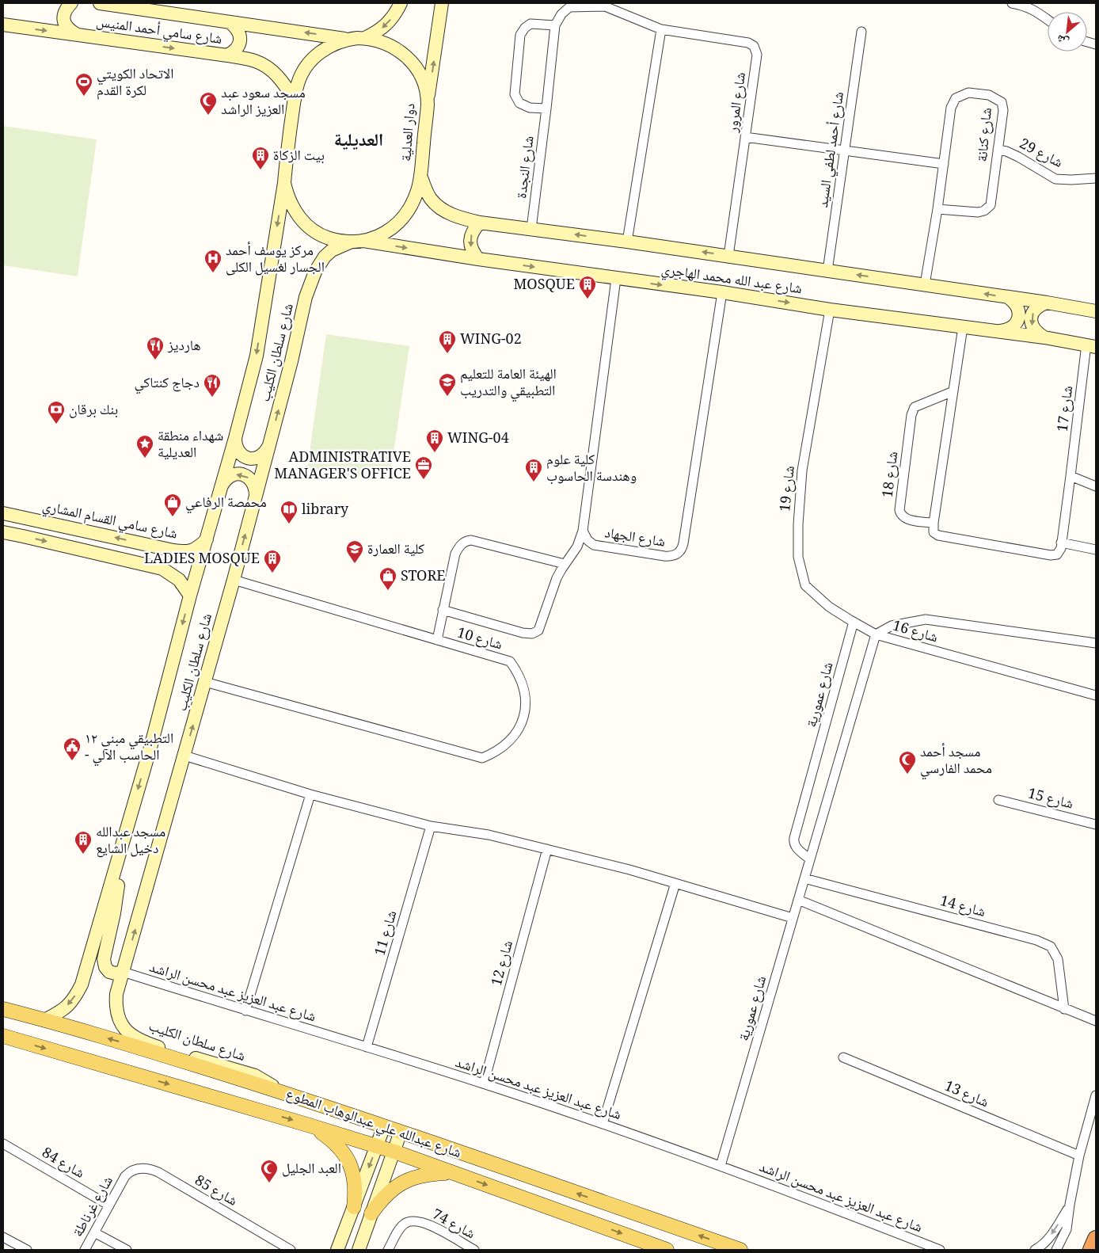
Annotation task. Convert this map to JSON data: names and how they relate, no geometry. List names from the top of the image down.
{
  "streets": {
    "main road": ["شارع عبدالله علي عبدالوهاب المطوع"],
    "street": [
      "شارع سامي أحمد المنيس",
      "شارع المرور",
      "دوار العدلية",
      "شارع كنانة",
      "شارع أحمد لطفي السيد",
      "شارع 29",
      "شارع النجدة",
      "شارع عبد الله محمد الهاجري",
      "شارع سلطان الكليب",
      "شارع 17",
      "شارع 18",
      "شارع 19",
      "شارع سامي القسام المشاري",
      "شارع الجهاد",
      "شارع 16",
      "شارع 10",
      "شارع عمورية",
      "شارع 15",
      "شارع 14",
      "شارع 11",
      "شارع 12",
      "شارع عبد العزيز عبد محسن الراشد",
      "شارع 13",
      "شارع 84",
      "شارع 85",
      "شارع غرناطة",
      "شارع 74"
    ]
  },
  "crossings": [
    ["شارع سامي أحمد المنيس", "دوار العدلية"],
    ["شارع المرور", "شارع النجدة"],
    ["شارع المرور", "شارع عبد الله محمد الهاجري"],
    ["دوار العدلية", "شارع عبد الله محمد الهاجري"],
    ["دوار العدلية", "شارع سلطان الكليب"],
    ["شارع كنانة", "شارع 29"],
    ["شارع كنانة", "شارع عبد الله محمد الهاجري"],
    ["شارع أحمد لطفي السيد", "شارع عبد الله محمد الهاجري"],
    ["شارع النجدة", "شارع عبد الله محمد الهاجري"],
    ["شارع عبد الله محمد الهاجري", "شارع سلطان الكليب"],
    ["شارع عبد الله محمد الهاجري", "شارع 17"],
    ["شارع عبد الله محمد الهاجري", "شارع 19"],
    ["شارع عبد الله محمد الهاجري", "شارع الجهاد"],
    ["شارع سلطان الكليب", "شارع سامي القسام المشاري"],
    ["شارع سلطان الكليب", "شارع 10"],
    ["شارع سلطان الكليب", "شارع عبد العزيز عبد محسن الراشد"],
    ["شارع سلطان الكليب", "شارع عبدالله علي عبدالوهاب المطوع"],
    ["شارع 19", "شارع 16"],
    ["شارع 19", "شارع عمورية"],
    ["شارع 16", "شارع عمورية"],
    ["شارع عمورية", "شارع 14"],
    ["شارع عمورية", "شارع عبد العزيز عبد محسن الراشد"],
    ["شارع 11", "شارع عبد العزيز عبد محسن الراشد"],
    ["شارع 12", "شارع عبد العزيز عبد محسن الراشد"],
    ["شارع 84", "شارع غرناطة"],
    ["شارع 85", "شارع غرناطة"]
  ],
  "districts": ["العديلية"],
  "places": {
    "sports": ["الاتحاد الكويتي لكرة القدم"],
    "mosque": ["مسجد سعود عبد العزيز الراشد", "مسجد أحمد محمد الفارسي", "العبد الجليل"],
    "building": [
      "بيت الزكاة",
      "MOSQUE",
      "WING-02",
      "WING-04",
      "كلية علوم وهندسة الحاسوب",
      "LADIES MOSQUE",
      "مسجد عبدالله دخيل الشايع"
    ],
    "hospital": ["مركز يوسف أحمد الجسار لغسيل الكلى"],
    "restaurant": ["هارديز", "دجاج كنتاكي"],
    "school or university": ["الهيئة العامة للتعليم التطبيقي والتدريب", "كلية العمارة"],
    "bank": ["بنك برقان"],
    "place": ["شهداء منطقة العديلية"],
    "office": ["ADMINISTRATIVE MANAGER'S OFFICE"],
    "shop": ["محمصة الرفاعي", "STORE"],
    "library": ["library"],
    "public building": ["التطبيقي مبنى ١٢ - الحاسب الآلي"]
  },
  "north": "bottom left"
}
